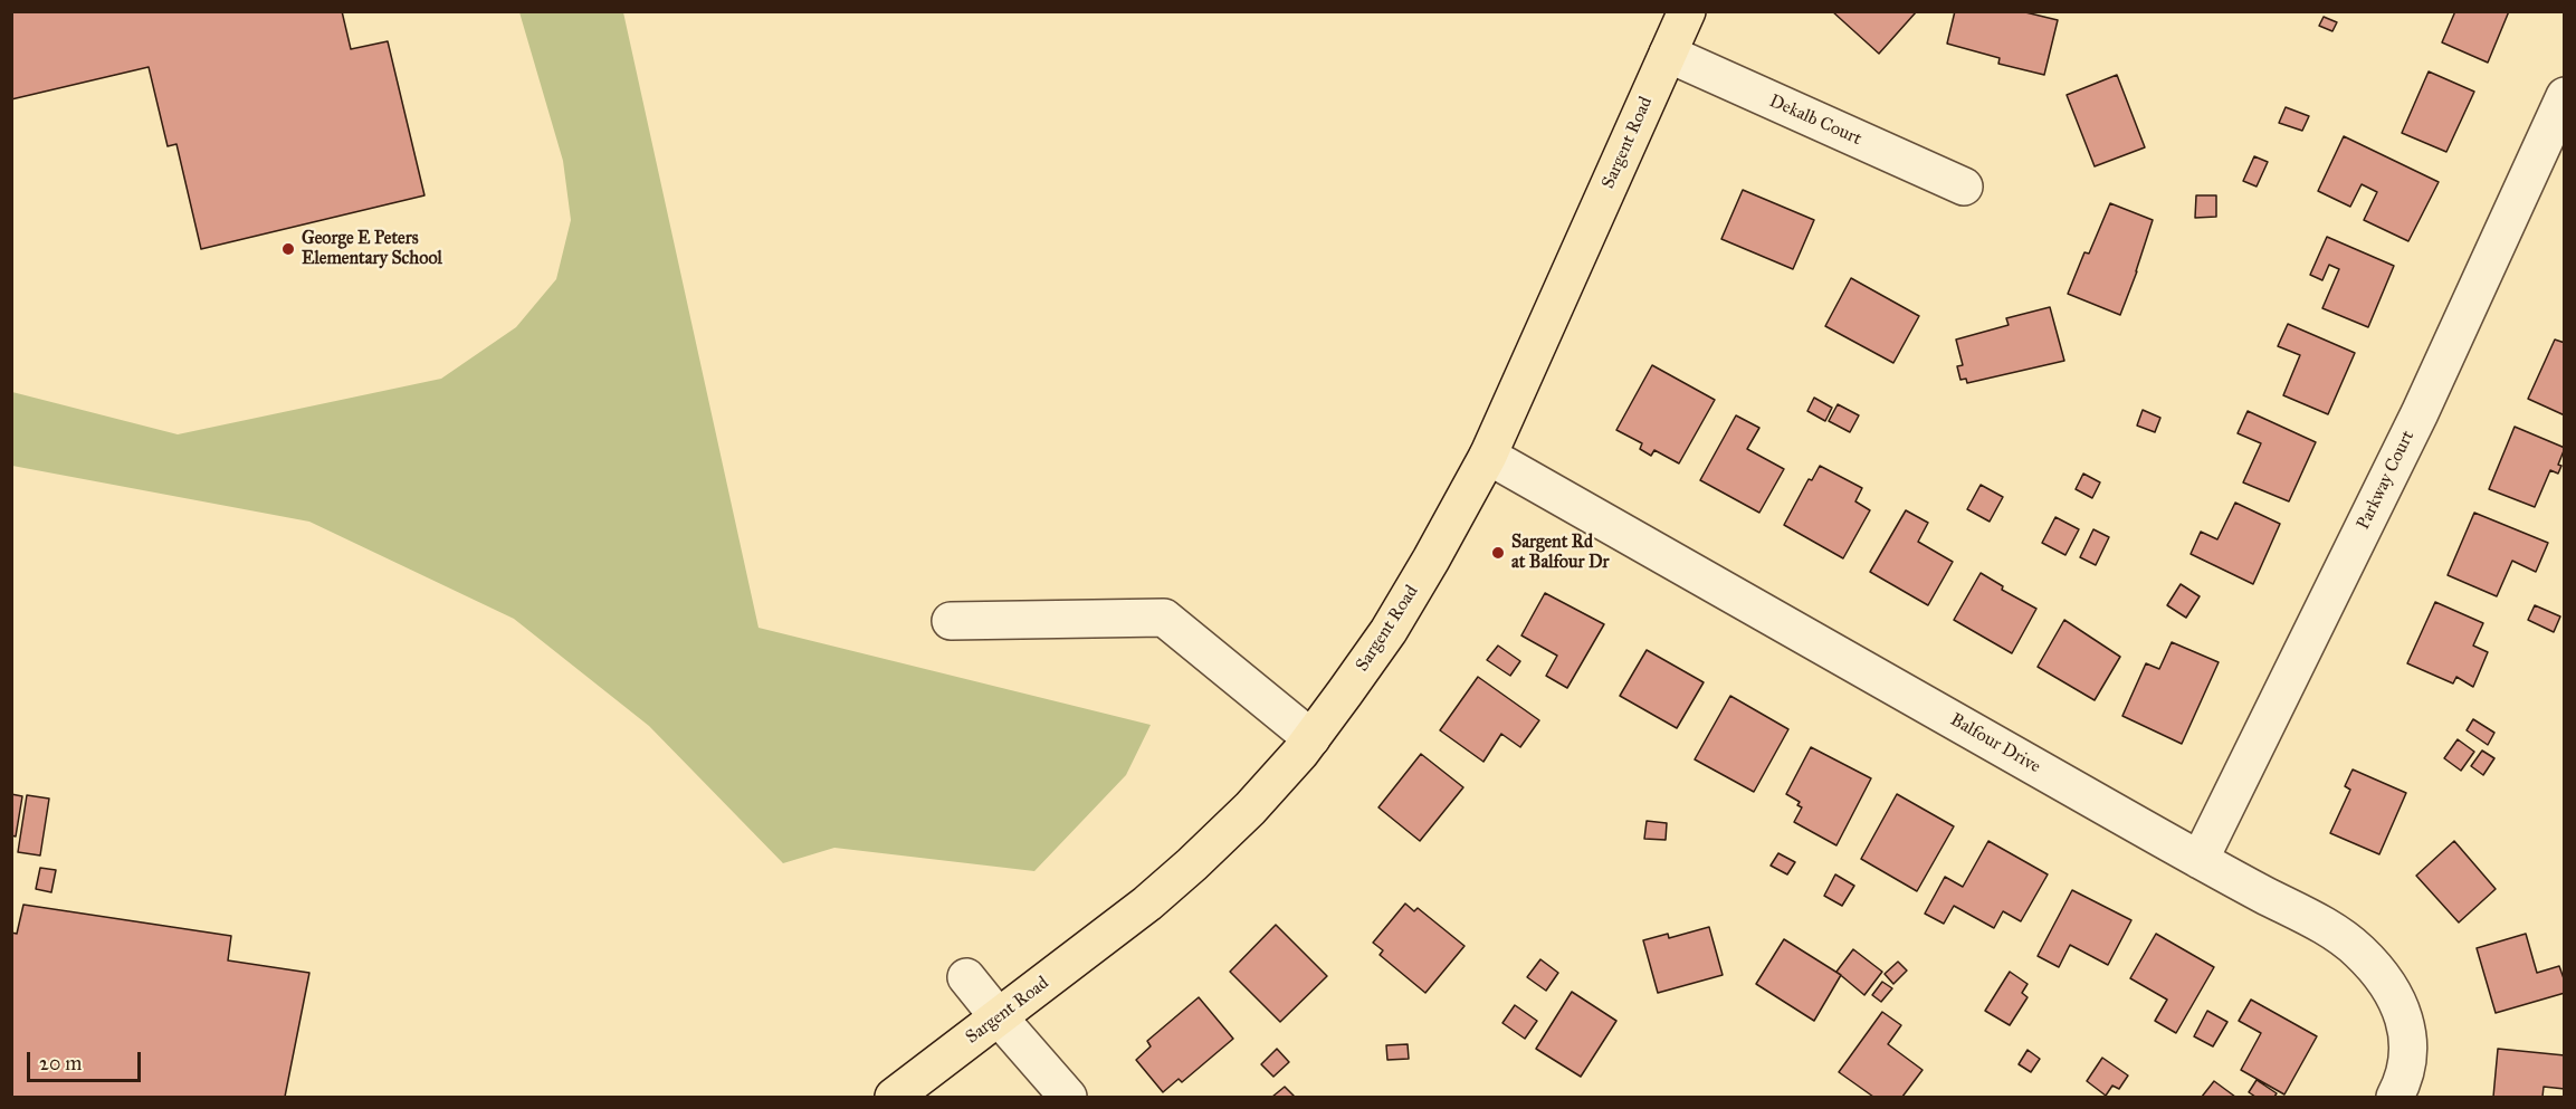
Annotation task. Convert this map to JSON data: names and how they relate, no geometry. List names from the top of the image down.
{
  "streets": {
    "main road": ["Sargent Road"],
    "street": ["Dekalb Court", "Parkway Court", "Balfour Drive"]
  },
  "crossings": [
    ["Dekalb Court", "Sargent Road"],
    ["Sargent Road", "Balfour Drive"],
    ["Parkway Court", "Balfour Drive"]
  ],
  "places": ["George E Peters Elementary School", "Sargent Rd at Balfour Dr"],
  "scale_bar": "20 m"
}
